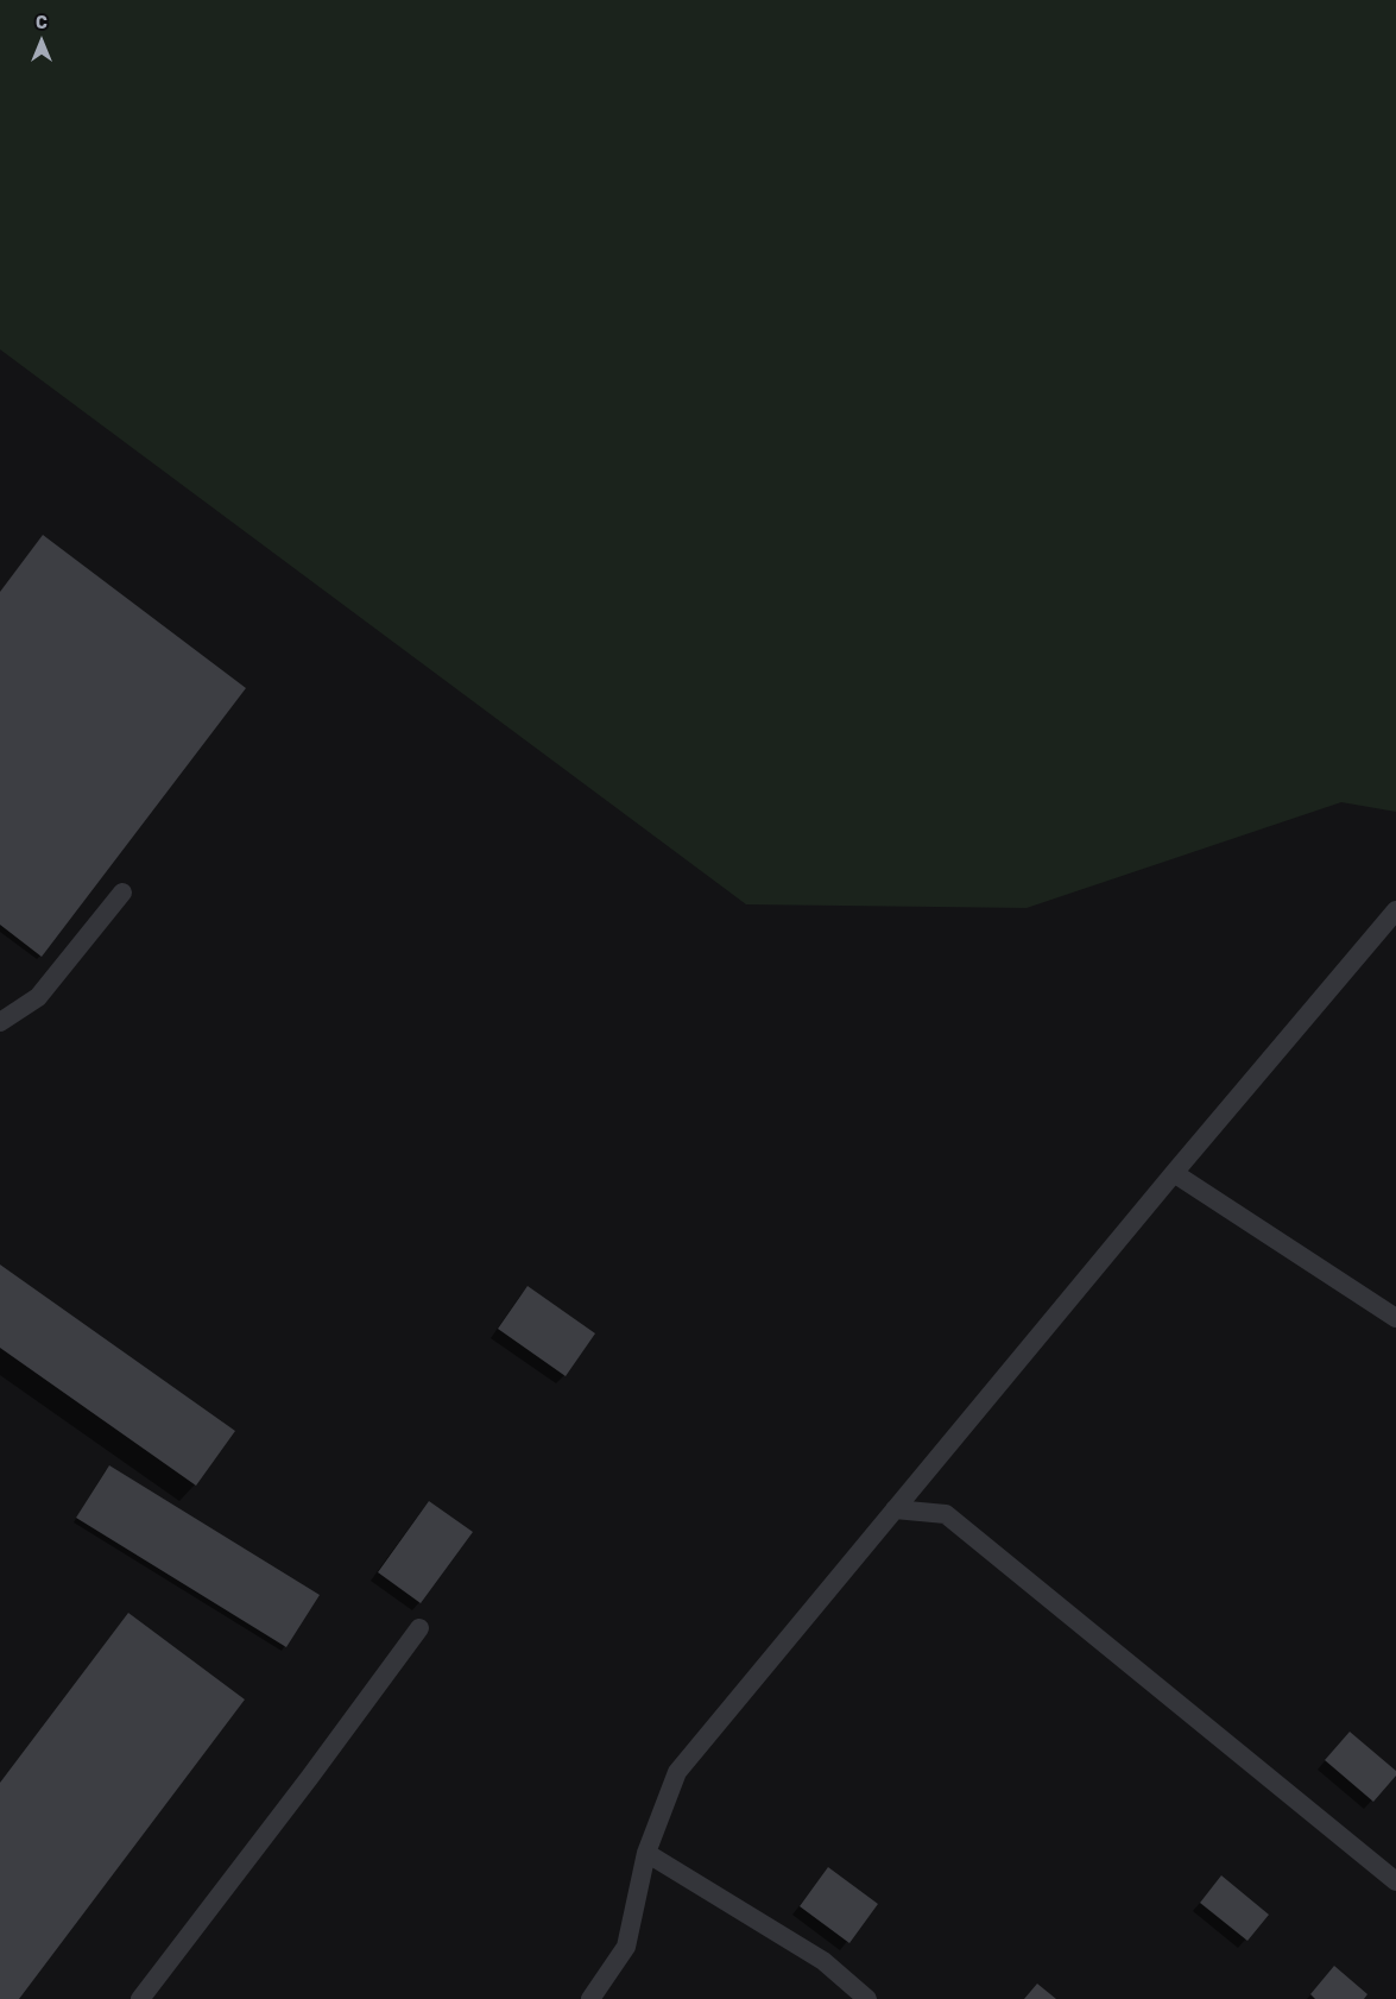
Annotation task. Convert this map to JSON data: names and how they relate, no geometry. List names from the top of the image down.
{
  "north": "top"
}
